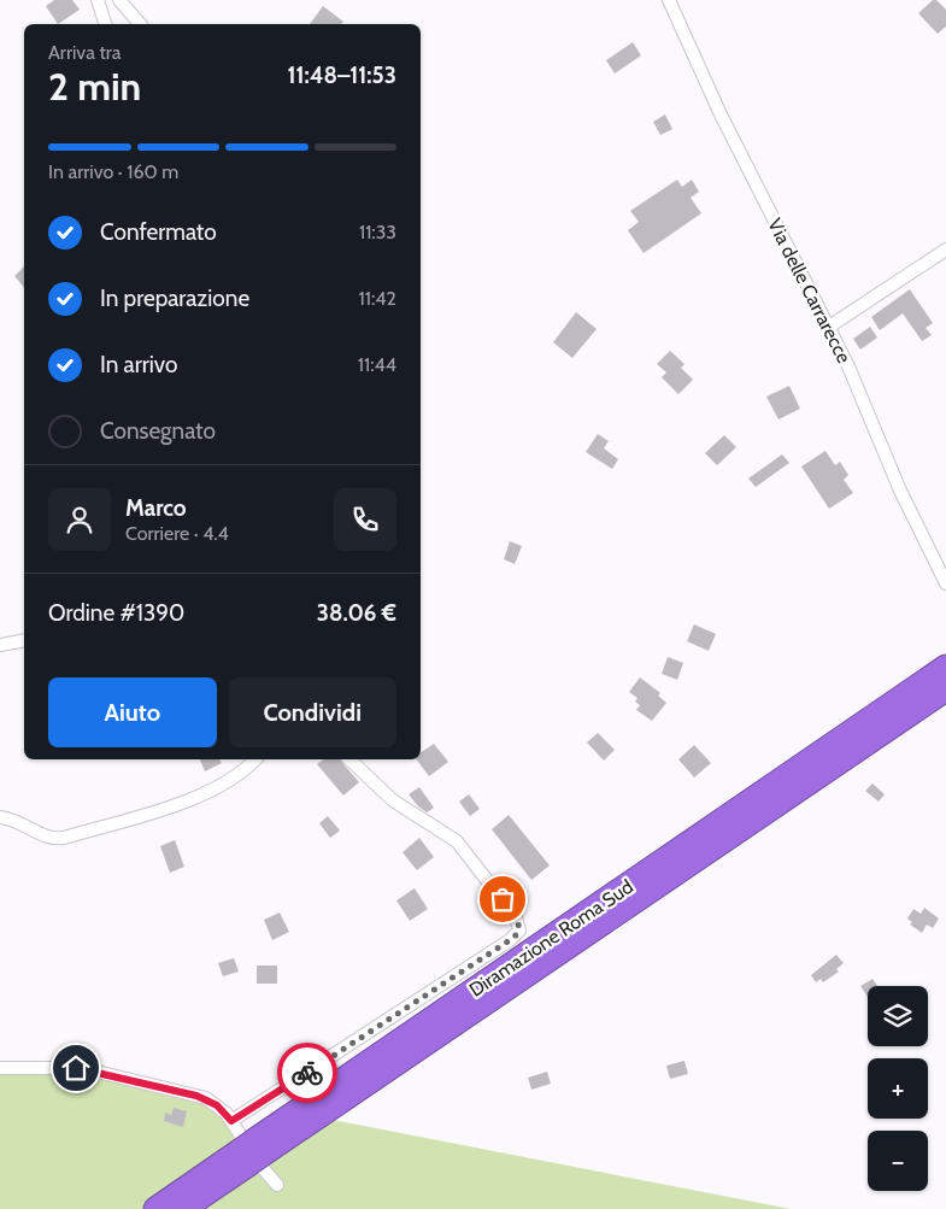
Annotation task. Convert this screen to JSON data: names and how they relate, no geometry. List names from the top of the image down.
{
  "streets": {
    "highway": ["Diramazione Roma Sud"],
    "street": ["Via delle Carrarecce"]
  },
  "page": {
    "heading": ["2 min", "Arriva tra", "11:48–11:53"],
    "panel": [
      "Marco",
      "Corriere · 4.4",
      "Ordine #1390",
      "38.06 €"
    ],
    "bar": "In arrivo · 160 m",
    "list": [
      ["Confermato", "11:33"],
      ["In preparazione", "11:42"],
      ["In arrivo", "11:44"],
      "Consegnato"
    ],
    "buttons": ["Aiuto", "Condividi"],
    "map_buttons": ["+", "−"]
  }
}
